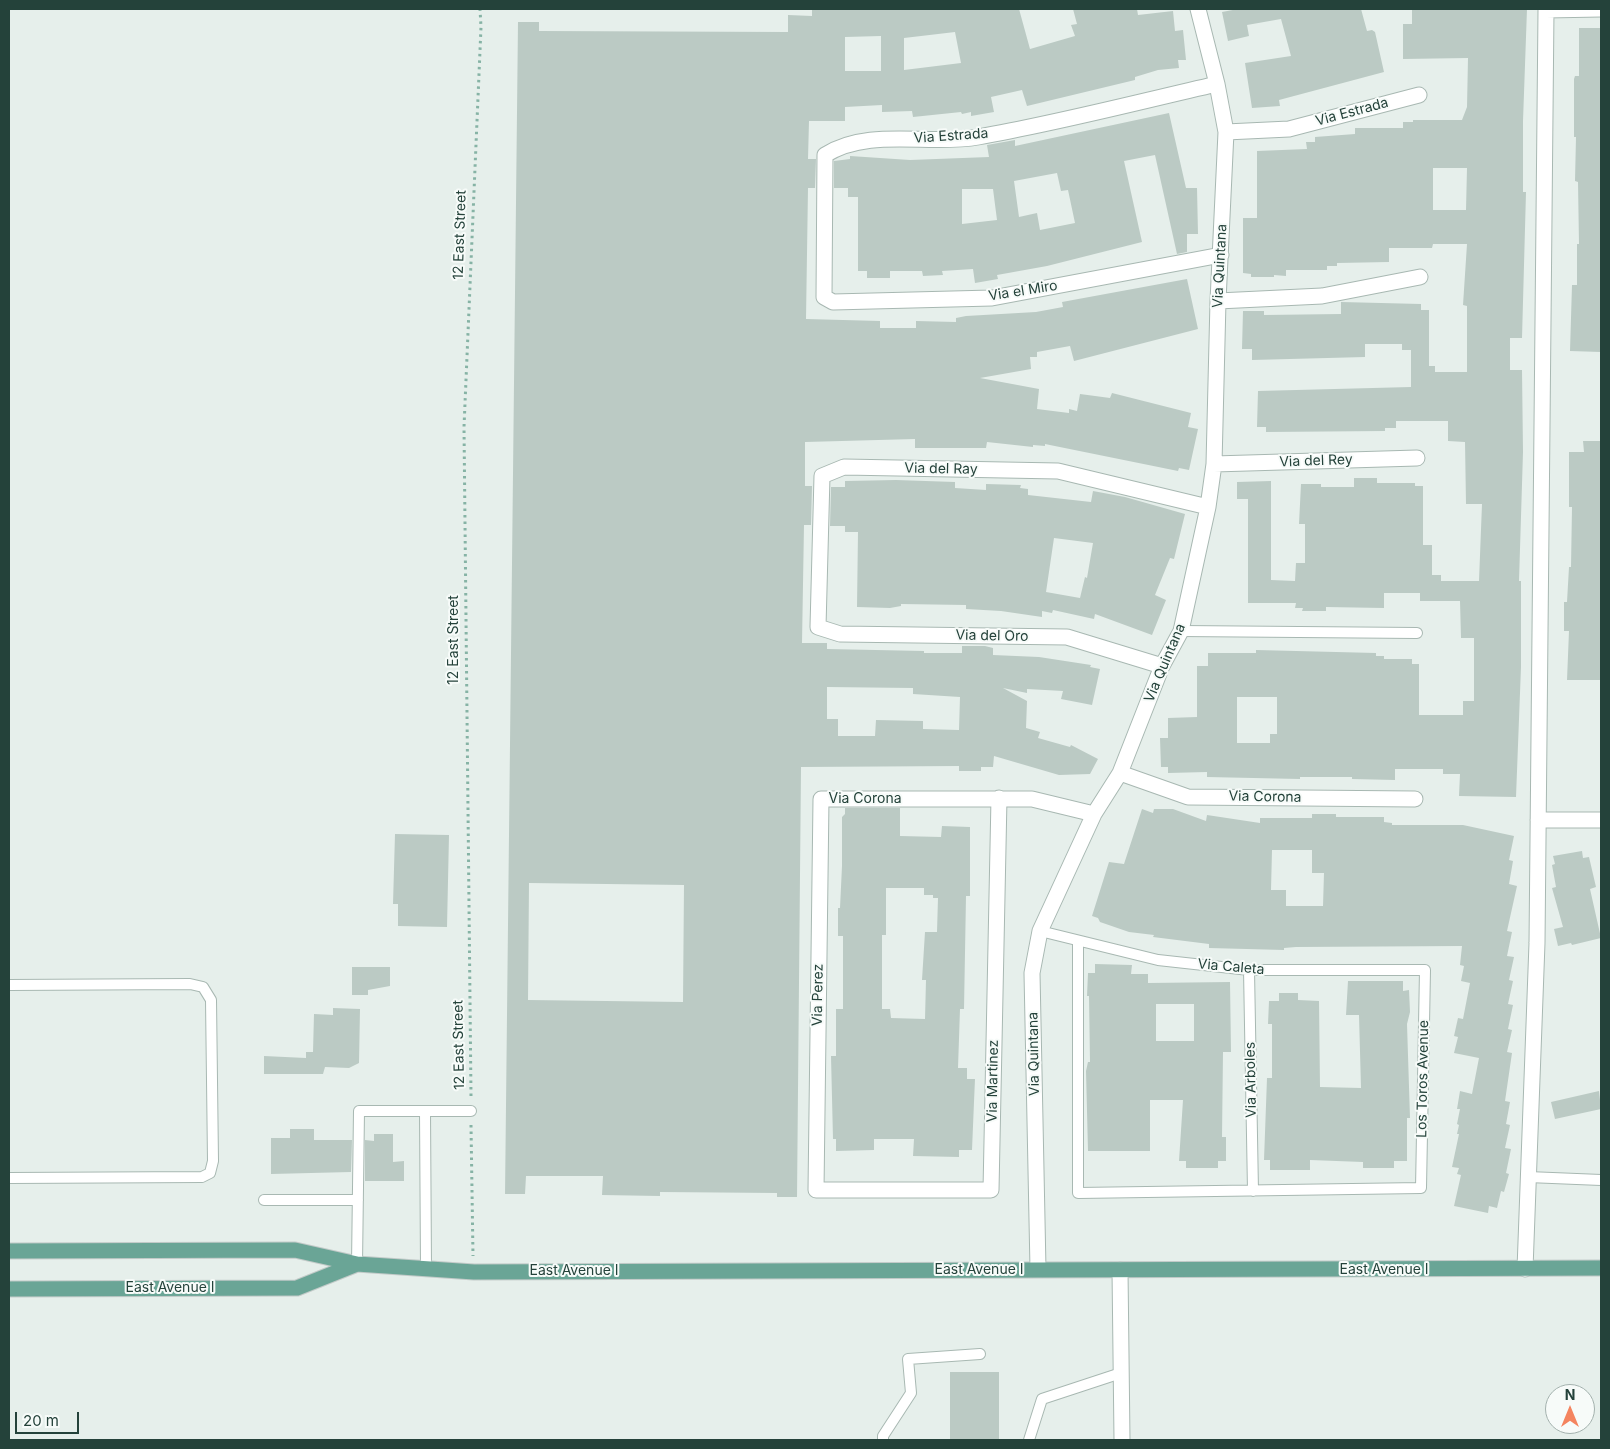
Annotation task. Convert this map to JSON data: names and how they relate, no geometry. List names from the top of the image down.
{
  "streets": {
    "main road": ["East Avenue I"],
    "street": [
      "Via Estrada",
      "Via Quintana",
      "Via el Miro",
      "Via del Rey",
      "Via del Ray",
      "Via del Oro",
      "Via Corona",
      "Via Perez",
      "Via Martinez"
    ],
    "lane": ["Via Caleta", "Los Toros Avenue", "Via Arboles"],
    "path": ["12 East Street"]
  },
  "crossings": [
    ["Via Estrada", "Via Quintana"],
    ["Via Estrada", "Via el Miro"],
    ["12 East Street", "East Avenue I"],
    ["Via Quintana", "Via el Miro"],
    ["Via Quintana", "Via del Rey"],
    ["Via Quintana", "Via del Ray"],
    ["Via Quintana", "Via del Oro"],
    ["Via Quintana", "Via Corona"],
    ["Via Quintana", "Via Caleta"],
    ["Via Quintana", "East Avenue I"],
    ["Via del Ray", "Via del Oro"],
    ["Via Corona", "Via Perez"],
    ["Via Corona", "Via Martinez"],
    ["Via Caleta", "Los Toros Avenue"],
    ["Via Caleta", "Via Arboles"],
    ["Via Perez", "Via Martinez"],
    ["Los Toros Avenue", "Via Arboles"]
  ],
  "scale_bar": "20 m",
  "north": "top"
}
